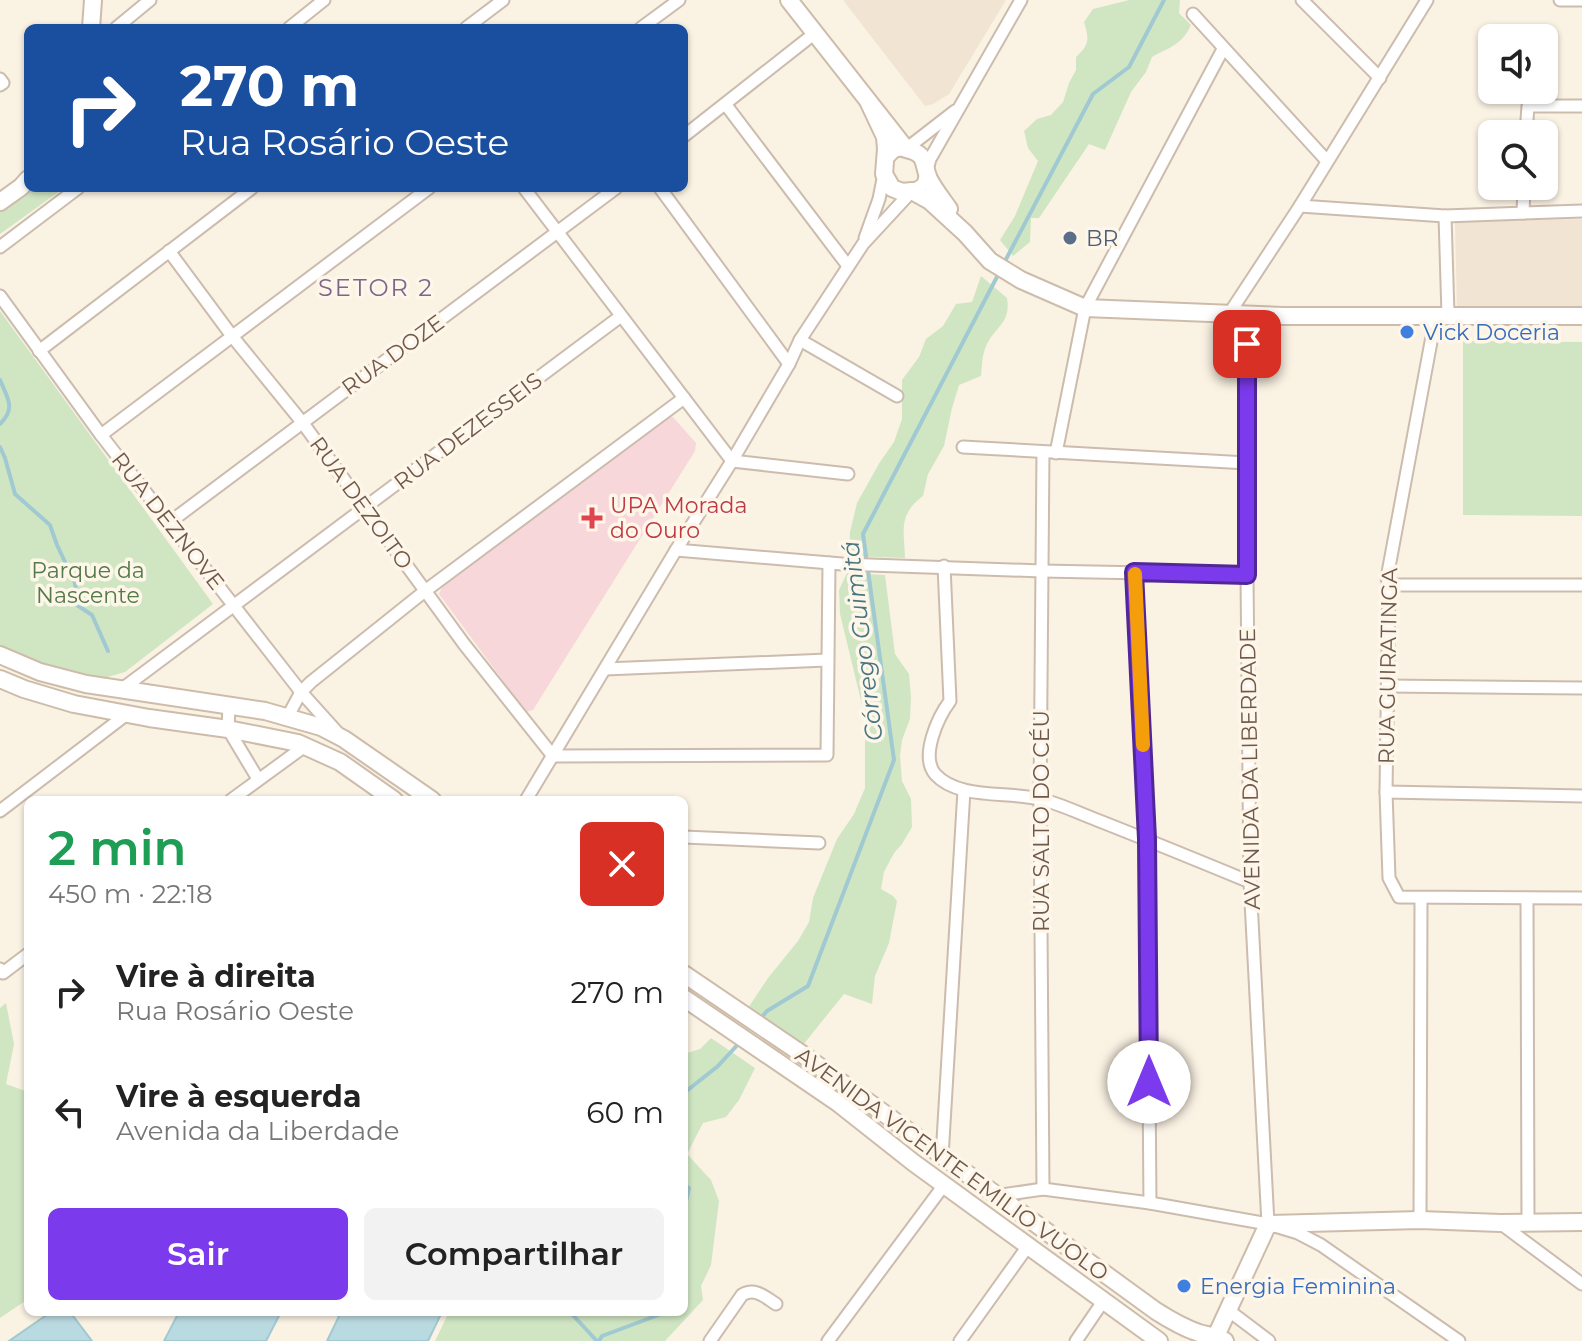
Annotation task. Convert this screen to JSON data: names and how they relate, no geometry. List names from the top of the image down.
{
  "streets": {
    "main road": ["AVENIDA VICENTE EMILIO VUOLO"],
    "street": [
      "RUA DOZE",
      "RUA DEZESSEIS",
      "RUA DEZOITO",
      "RUA DEZNOVE",
      "RUA GUIRATINGA",
      "AVENIDA DA LIBERDADE",
      "RUA SALTO DO CÉU"
    ]
  },
  "crossings": [
    ["RUA DOZE", "RUA DEZOITO"],
    ["RUA DOZE", "RUA DEZNOVE"],
    ["RUA DEZESSEIS", "RUA DEZOITO"],
    ["RUA DEZESSEIS", "RUA DEZNOVE"]
  ],
  "districts": ["SETOR 2"],
  "water": ["Córrego Guimitá"],
  "parks": ["Parque da Nascente"],
  "places": {
    "other": ["BR", "Vick Doceria", "Energia Feminina"],
    "health": ["UPA Morada do Ouro"]
  },
  "page": {
    "turn": ["270 m", "Rua Rosário Oeste"],
    "heading": ["2 min", "450 m · 22:18"],
    "list": [
      {
        "name": "Vire à direita",
        "note": "Rua Rosário Oeste",
        "value": "270 m"
      },
      {
        "name": "Vire à esquerda",
        "note": "Avenida da Liberdade",
        "value": "60 m"
      }
    ],
    "buttons": ["Sair", "Compartilhar"]
  }
}
